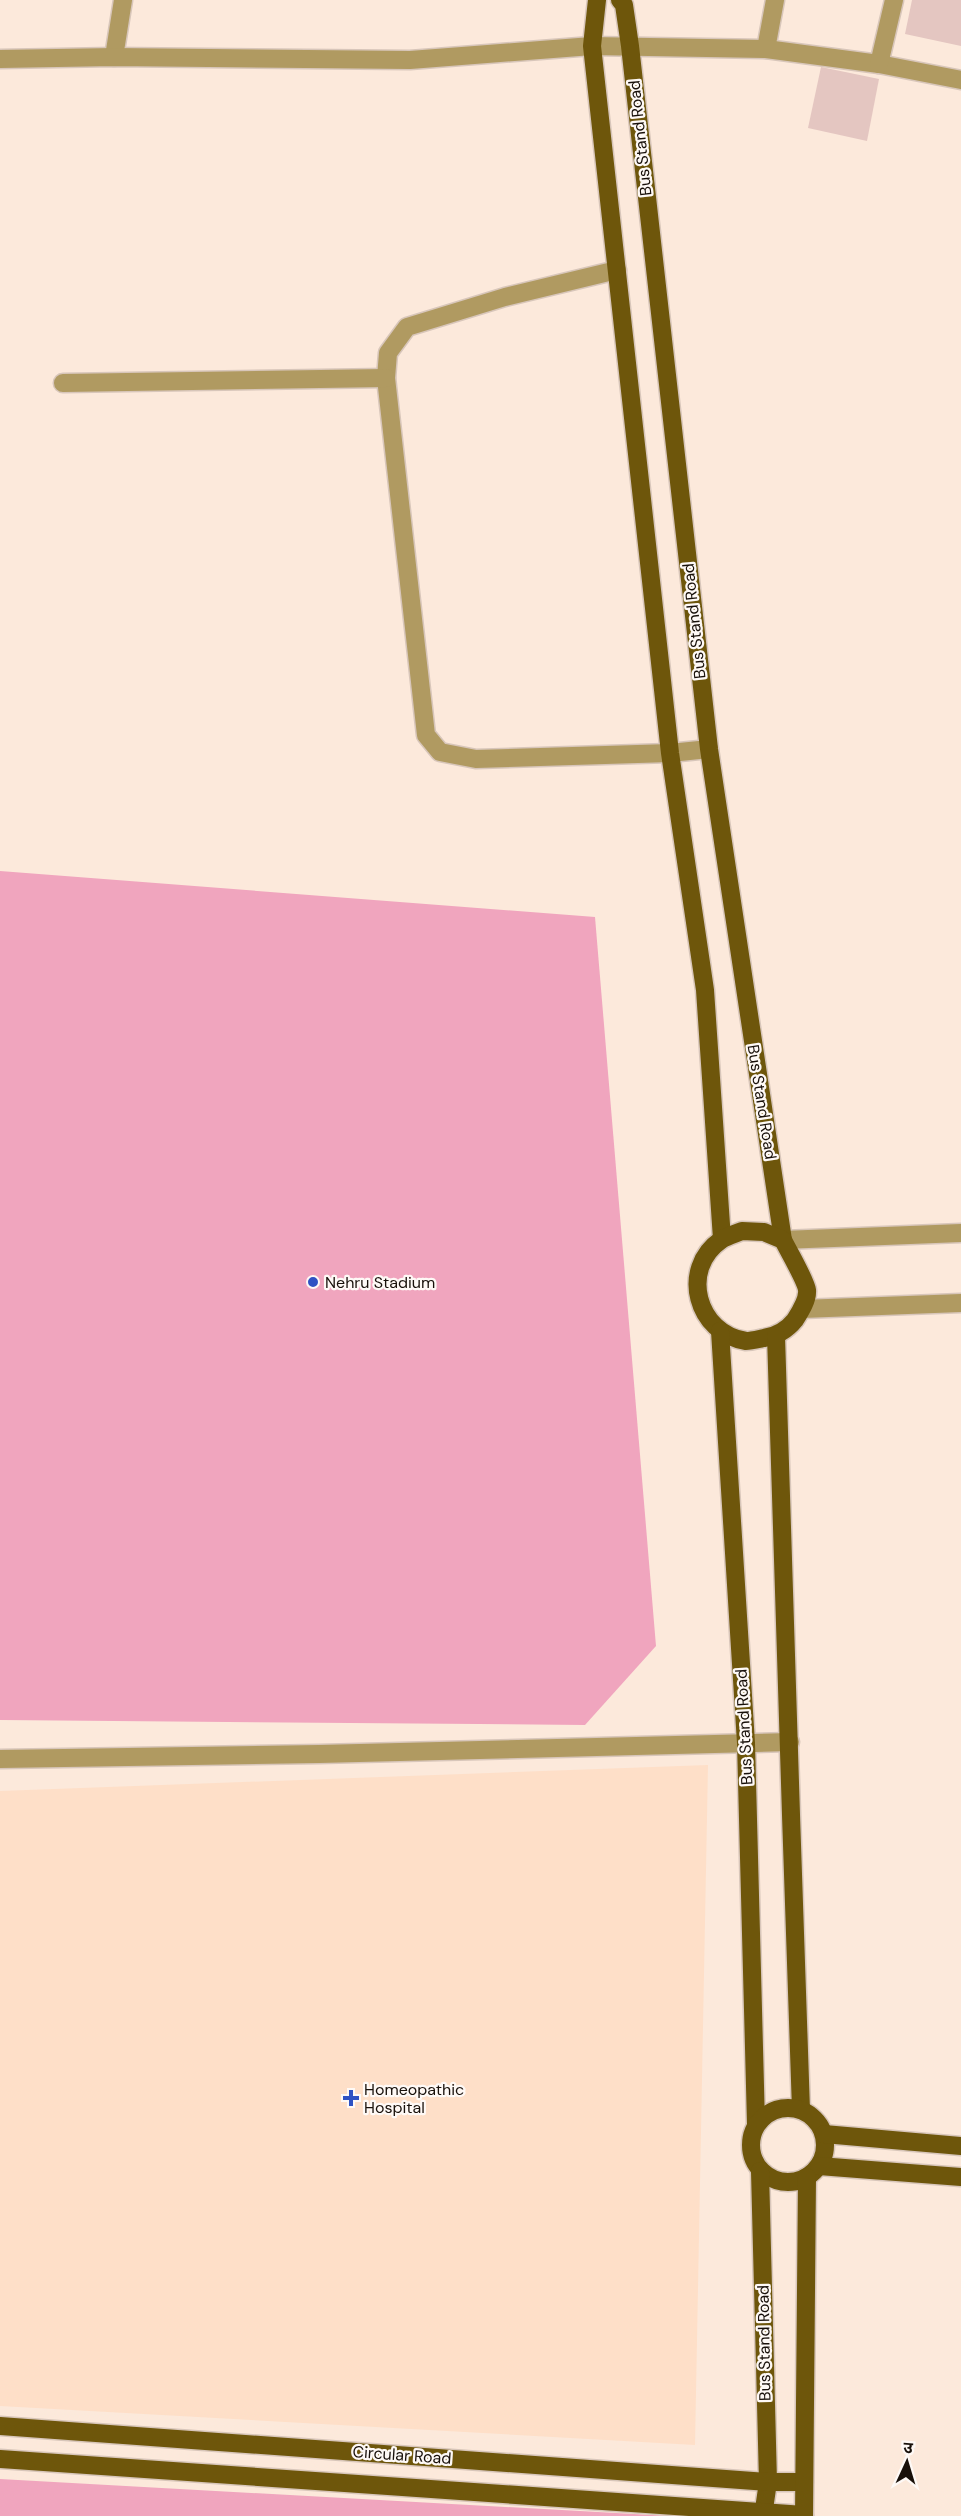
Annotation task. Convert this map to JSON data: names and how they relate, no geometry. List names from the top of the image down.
{
  "streets": {
    "main road": ["Bus Stand Road", "Circular Road"]
  },
  "crossings": [
    ["Bus Stand Road", "Circular Road"]
  ],
  "places": {
    "other": ["Nehru Stadium"],
    "health": ["Homeopathic Hospital"]
  },
  "north": "top"
}
